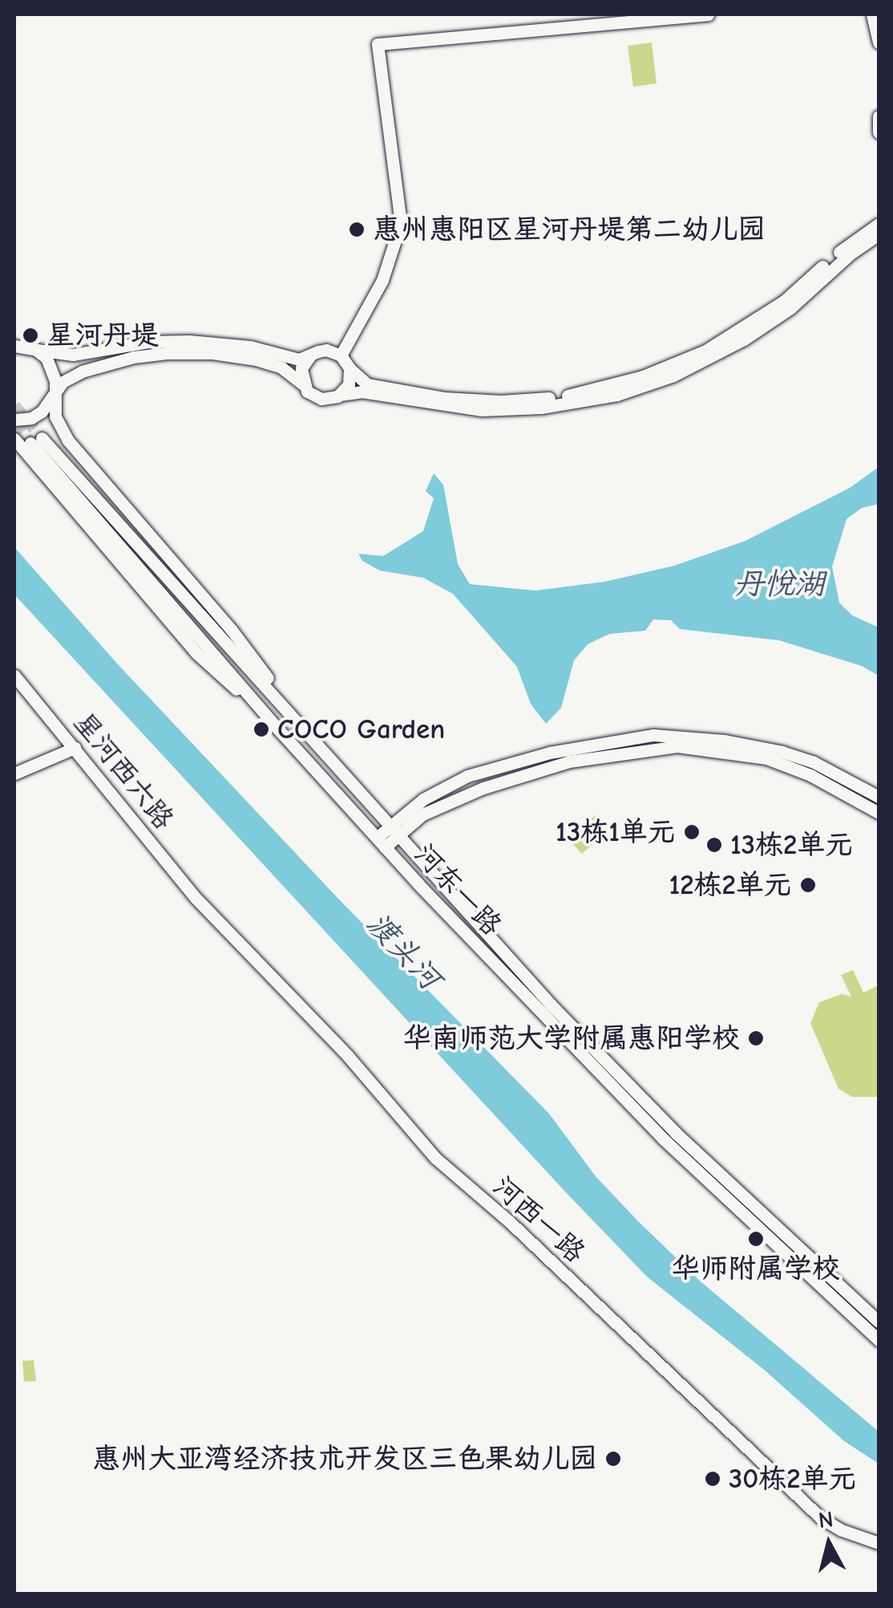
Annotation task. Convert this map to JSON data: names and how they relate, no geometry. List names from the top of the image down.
{
  "streets": {
    "street": ["星河西六路", "河东一路", "河西一路"]
  },
  "crossings": [
    ["星河西六路", "河西一路"]
  ],
  "water": ["丹悦湖", "渡头河"],
  "places": [
    "惠州惠阳区星河丹堤第二幼儿园",
    "星河丹堤",
    "COCO Garden",
    "13栋1单元",
    "13栋2单元",
    "12栋2单元",
    "华南师范大学附属惠阳学校",
    "华师附属学校",
    "惠州大亚湾经济技术开发区三色果幼儿园",
    "30栋2单元"
  ],
  "north": "top"
}
